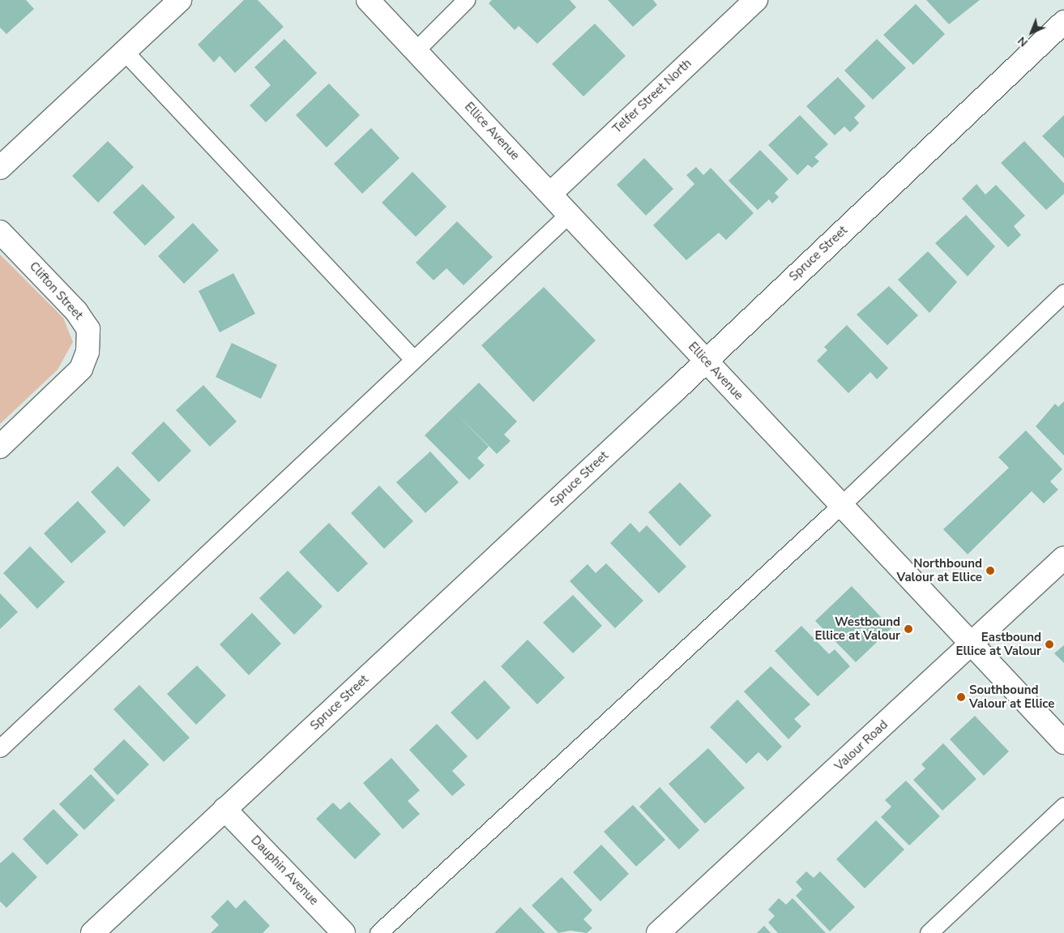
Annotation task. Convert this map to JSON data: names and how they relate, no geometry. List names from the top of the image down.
{
  "streets": {
    "street": [
      "Telfer Street North",
      "Ellice Avenue",
      "Spruce Street",
      "Clifton Street",
      "Valour Road",
      "Dauphin Avenue"
    ]
  },
  "crossings": [
    ["Telfer Street North", "Ellice Avenue"],
    ["Ellice Avenue", "Spruce Street"],
    ["Ellice Avenue", "Valour Road"],
    ["Spruce Street", "Dauphin Avenue"]
  ],
  "places": [
    "Northbound Valour at Ellice",
    "Westbound Ellice at Valour",
    "Eastbound Ellice at Valour",
    "Southbound Valour at Ellice"
  ],
  "north": "bottom left"
}
